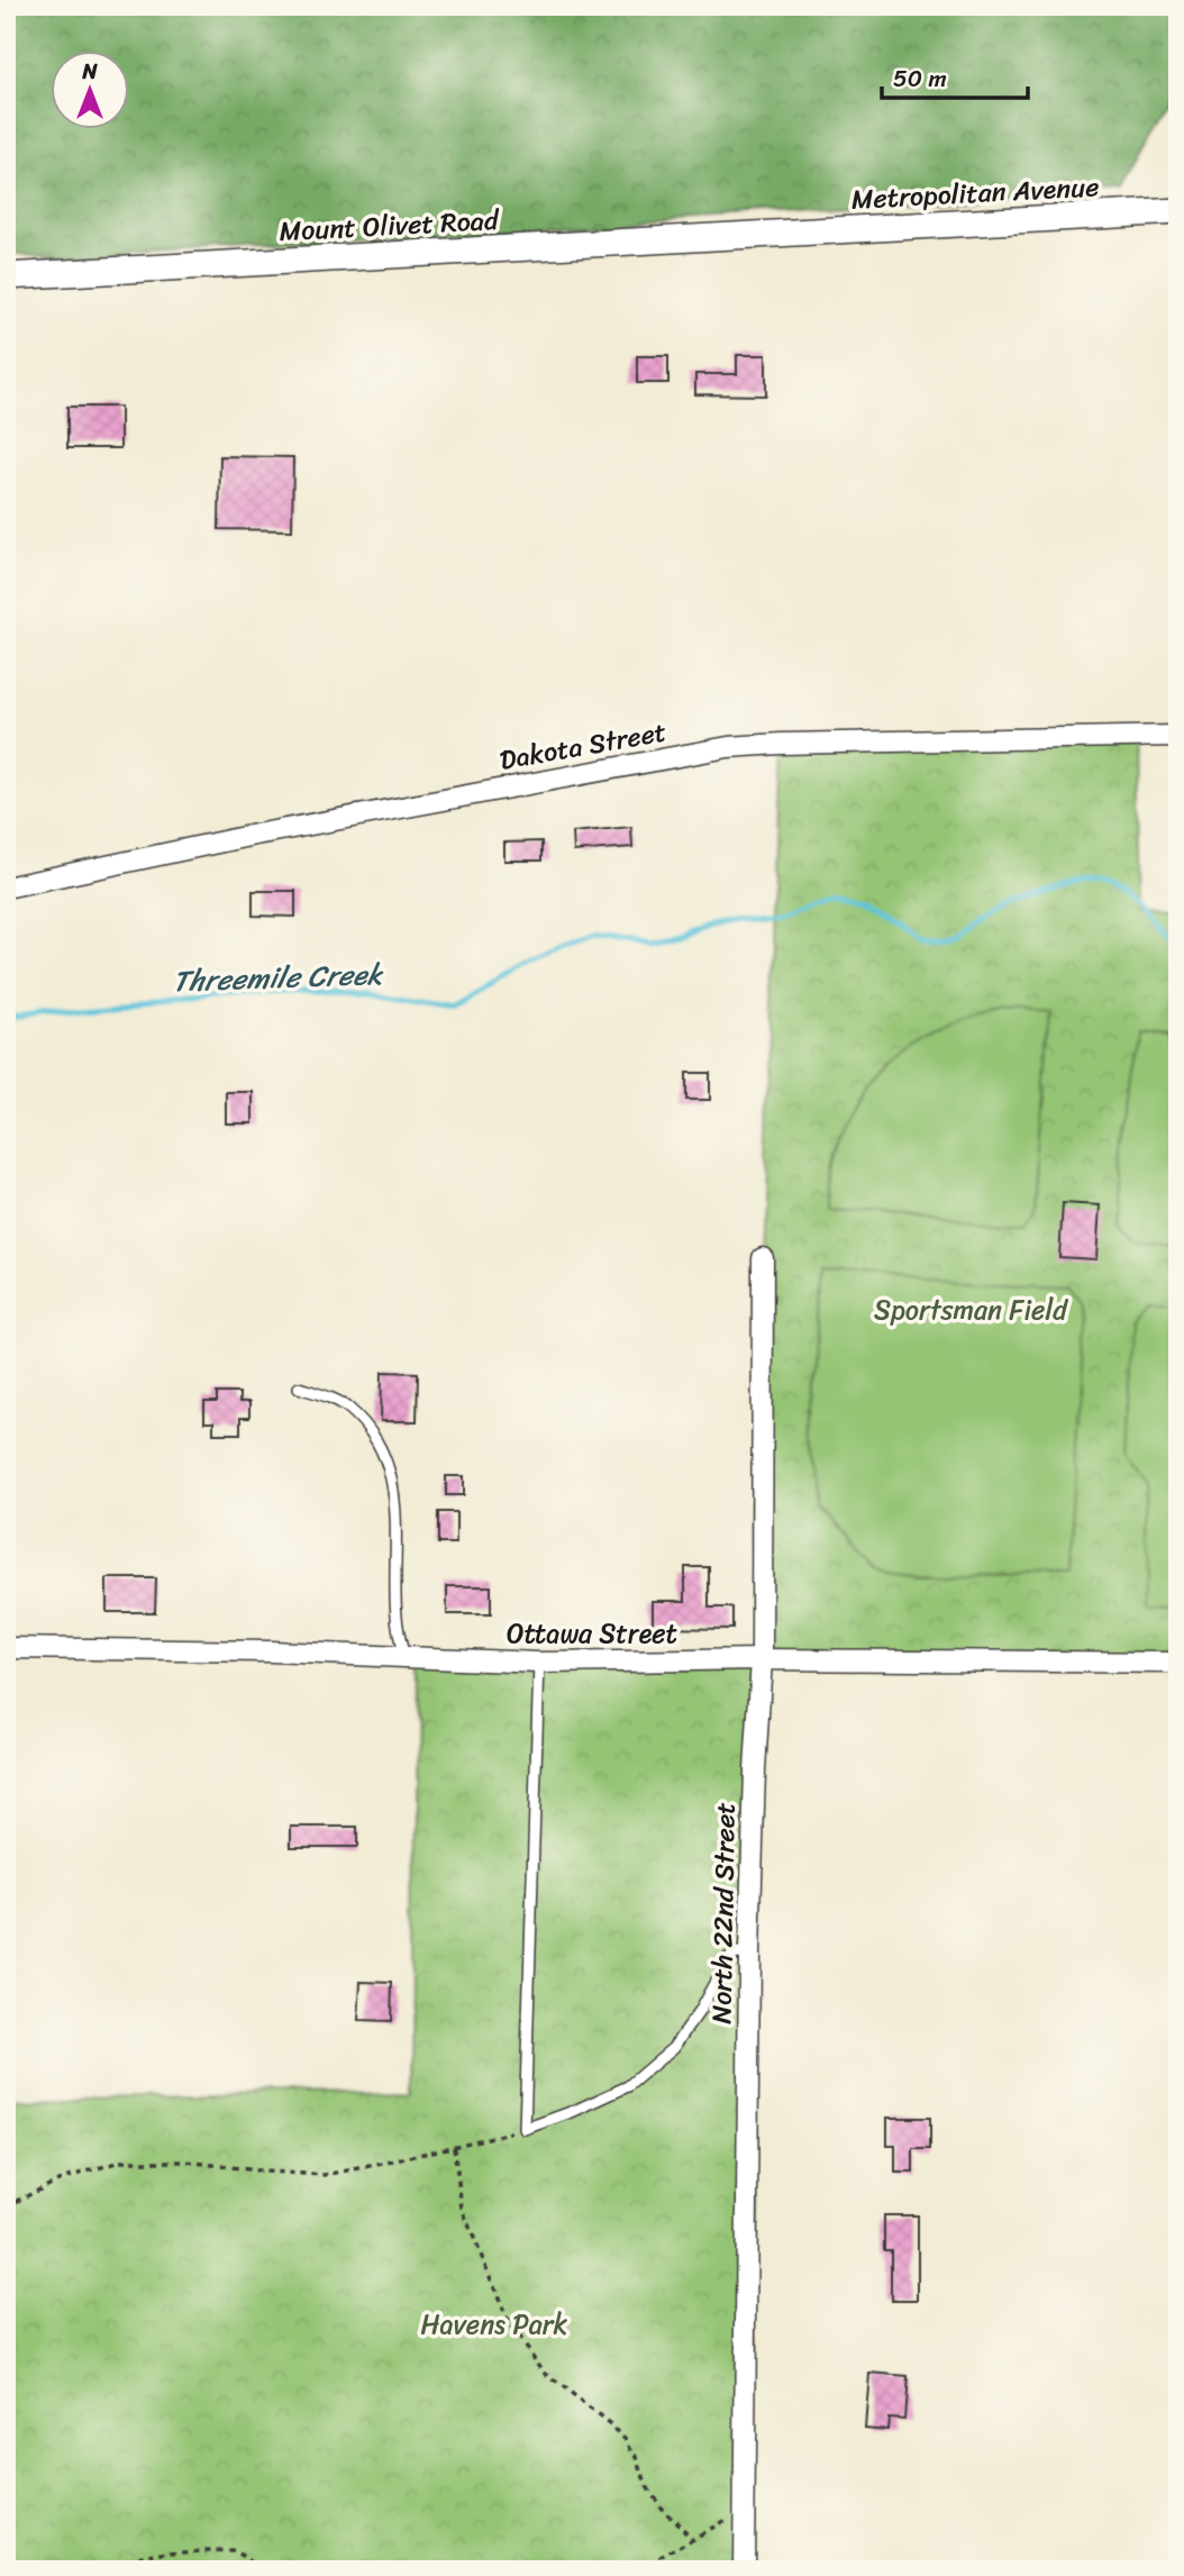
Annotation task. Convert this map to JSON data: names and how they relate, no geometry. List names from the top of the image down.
{
  "streets": {
    "street": [
      "Metropolitan Avenue",
      "Mount Olivet Road",
      "Dakota Street",
      "Ottawa Street",
      "North 22nd Street"
    ]
  },
  "crossings": [
    ["Metropolitan Avenue", "Mount Olivet Road"],
    ["Ottawa Street", "North 22nd Street"]
  ],
  "water": ["Threemile Creek"],
  "parks": ["Sportsman Field", "Havens Park"],
  "scale_bar": "50 m",
  "north": "top"
}
